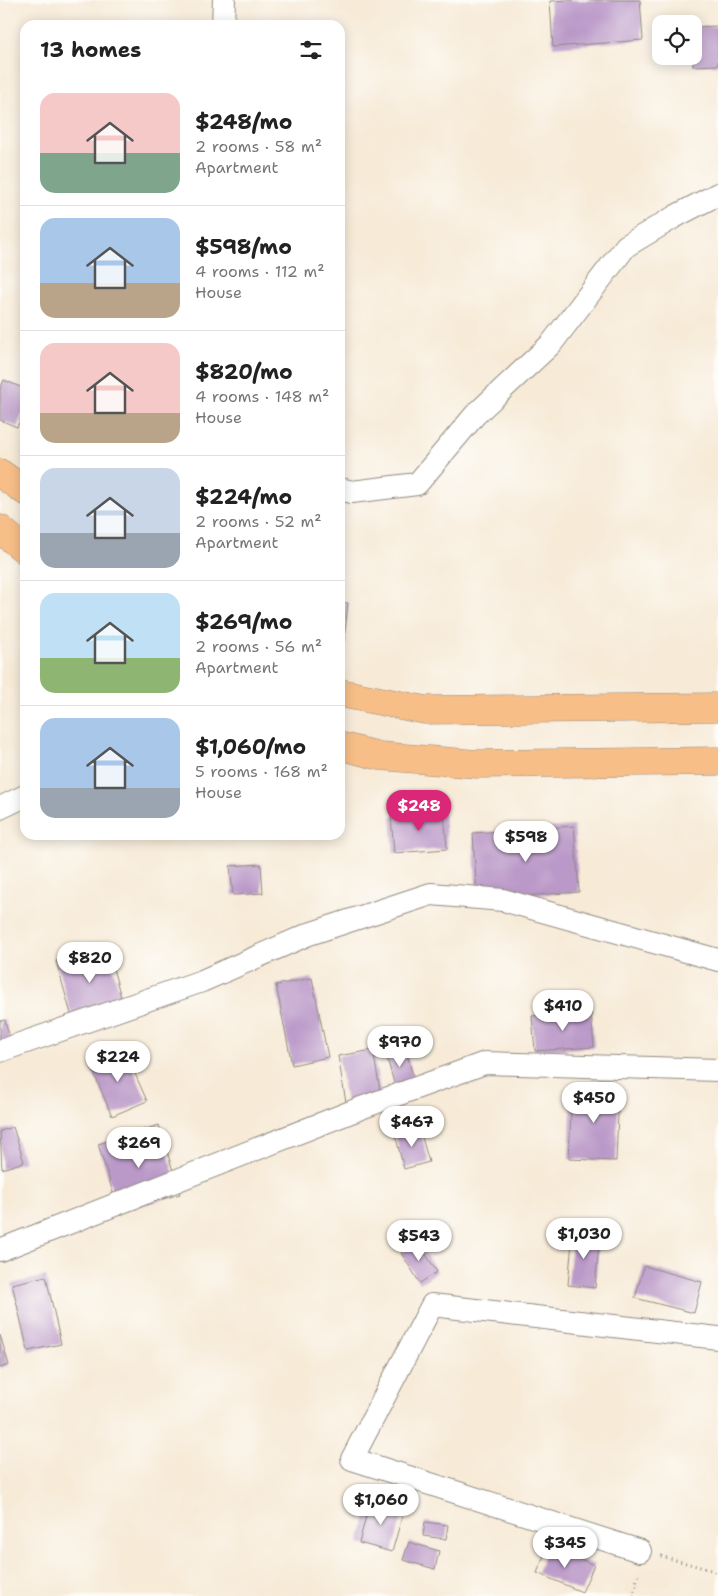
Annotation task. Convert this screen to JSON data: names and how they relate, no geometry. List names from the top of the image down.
{
  "page": {
    "heading": "13 homes",
    "list": [
      {
        "name": "$248/mo",
        "note": "2 rooms · 58 m² · Apartment"
      },
      {
        "name": "$598/mo",
        "note": "4 rooms · 112 m² · House"
      },
      {
        "name": "$820/mo",
        "note": "4 rooms · 148 m² · House"
      },
      {
        "name": "$224/mo",
        "note": "2 rooms · 52 m² · Apartment"
      },
      {
        "name": "$269/mo",
        "note": "2 rooms · 56 m² · Apartment"
      },
      {
        "name": "$1,060/mo",
        "note": "5 rooms · 168 m² · House"
      }
    ],
    "price": [
      "$248",
      "$598",
      "$820",
      "$410",
      "$970",
      "$224",
      "$450",
      "$467",
      "$269",
      "$1,030",
      "$543",
      "$1,060",
      "$345"
    ]
  }
}
